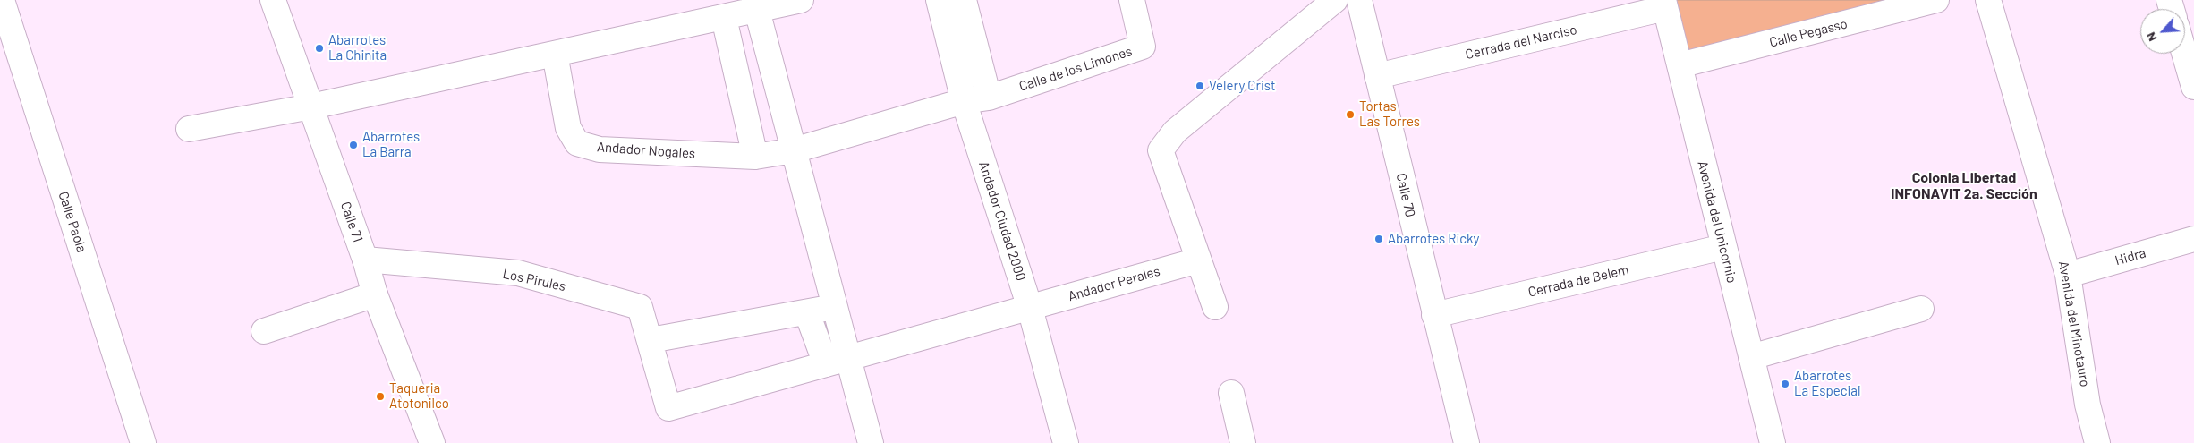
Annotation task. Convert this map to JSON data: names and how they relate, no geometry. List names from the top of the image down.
{
  "streets": {
    "street": [
      "Calle Pegasso",
      "Cerrada del Narciso",
      "Calle de los Limones",
      "Andador Nogales",
      "Calle 70",
      "Andador Ciudad 2000",
      "Calle Paola",
      "Calle 71",
      "Avenida del Unicornio",
      "Hidra",
      "Los Pirules",
      "Cerrada de Belem",
      "Andador Perales",
      "Avenida del Minotauro"
    ]
  },
  "crossings": [
    ["Calle Pegasso", "Avenida del Unicornio"],
    ["Cerrada del Narciso", "Calle 70"],
    ["Cerrada del Narciso", "Avenida del Unicornio"],
    ["Calle de los Limones", "Andador Nogales"],
    ["Calle de los Limones", "Andador Ciudad 2000"],
    ["Calle 70", "Cerrada de Belem"],
    ["Andador Ciudad 2000", "Andador Perales"],
    ["Calle 71", "Los Pirules"],
    ["Avenida del Unicornio", "Cerrada de Belem"],
    ["Hidra", "Avenida del Minotauro"],
    ["Los Pirules", "Andador Perales"]
  ],
  "districts": ["Colonia Libertad INFONAVIT 2a. Sección"],
  "places": [
    "Abarrotes La Chinita",
    "Velery Crist",
    "Tortas Las Torres",
    "Abarrotes La Barra",
    "Abarrotes Ricky",
    "Abarrotes La Especial",
    "Taqueria Atotonilco"
  ],
  "north": "bottom left"
}
